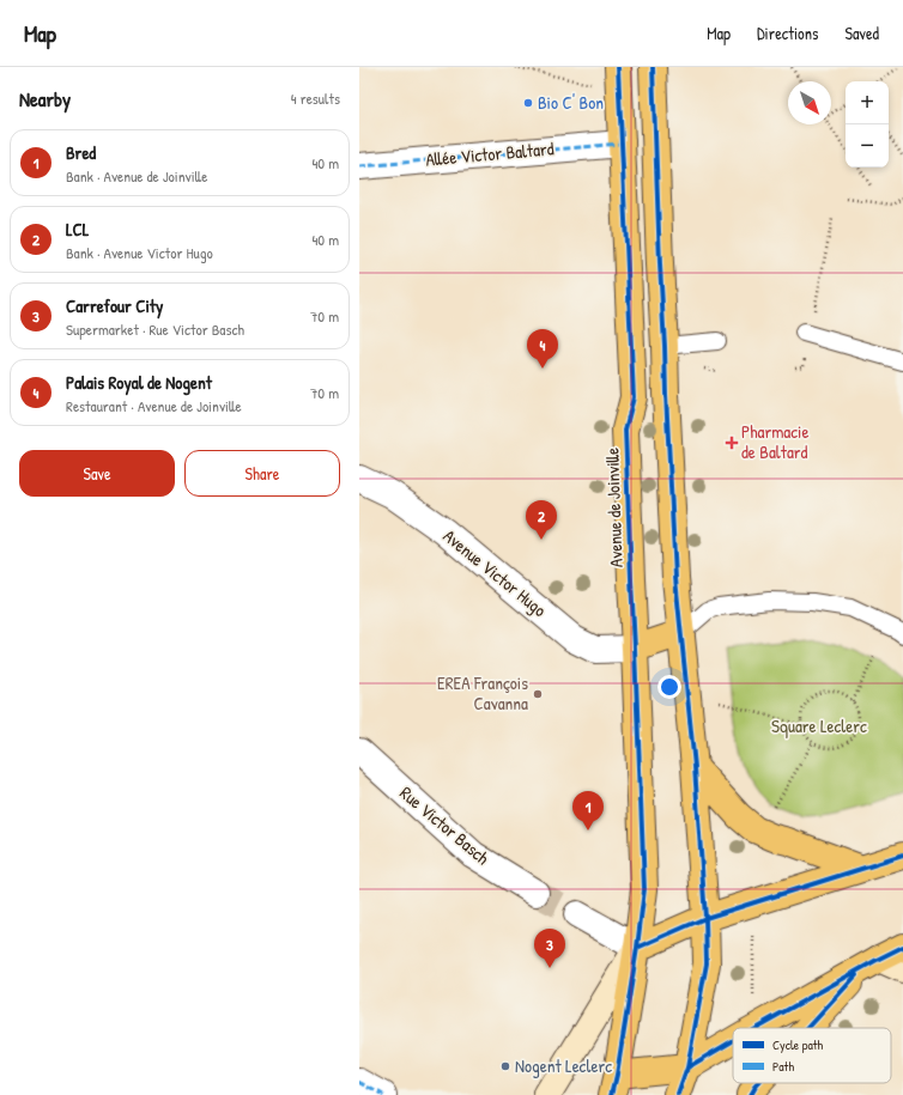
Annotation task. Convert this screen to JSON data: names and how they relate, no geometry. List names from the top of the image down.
{
  "streets": {
    "main road": ["Avenue de Joinville"],
    "street": ["Allée Victor Baltard", "Avenue Victor Hugo", "Rue Victor Basch"]
  },
  "crossings": [
    ["Allée Victor Baltard", "Avenue de Joinville"],
    ["Avenue de Joinville", "Avenue Victor Hugo"]
  ],
  "parks": ["Square Leclerc"],
  "places": {
    "other": ["Bio C' Bon", "EREA François Cavanna", "Nogent Leclerc"],
    "health": ["Pharmacie de Baltard"]
  },
  "legend": ["Cycle path", "Path"],
  "north": "bottom right",
  "page": {
    "header": "Map",
    "nav": ["Map", "Directions", "Saved"],
    "heading": ["Nearby", "4 results"],
    "map_buttons": ["+", "−"],
    "list": [
      {
        "mark": "1",
        "name": "Bred",
        "note": "Bank · Avenue de Joinville",
        "value": "40 m"
      },
      {
        "mark": "2",
        "name": "LCL",
        "note": "Bank · Avenue Victor Hugo",
        "value": "40 m"
      },
      {
        "mark": "3",
        "name": "Carrefour City",
        "note": "Supermarket · Rue Victor Basch",
        "value": "70 m"
      },
      {
        "mark": "4",
        "name": "Palais Royal de Nogent",
        "note": "Restaurant · Avenue de Joinville",
        "value": "70 m"
      }
    ],
    "pins": [
      "4",
      "2",
      "1",
      "3"
    ],
    "buttons": ["Save", "Share"]
  }
}
